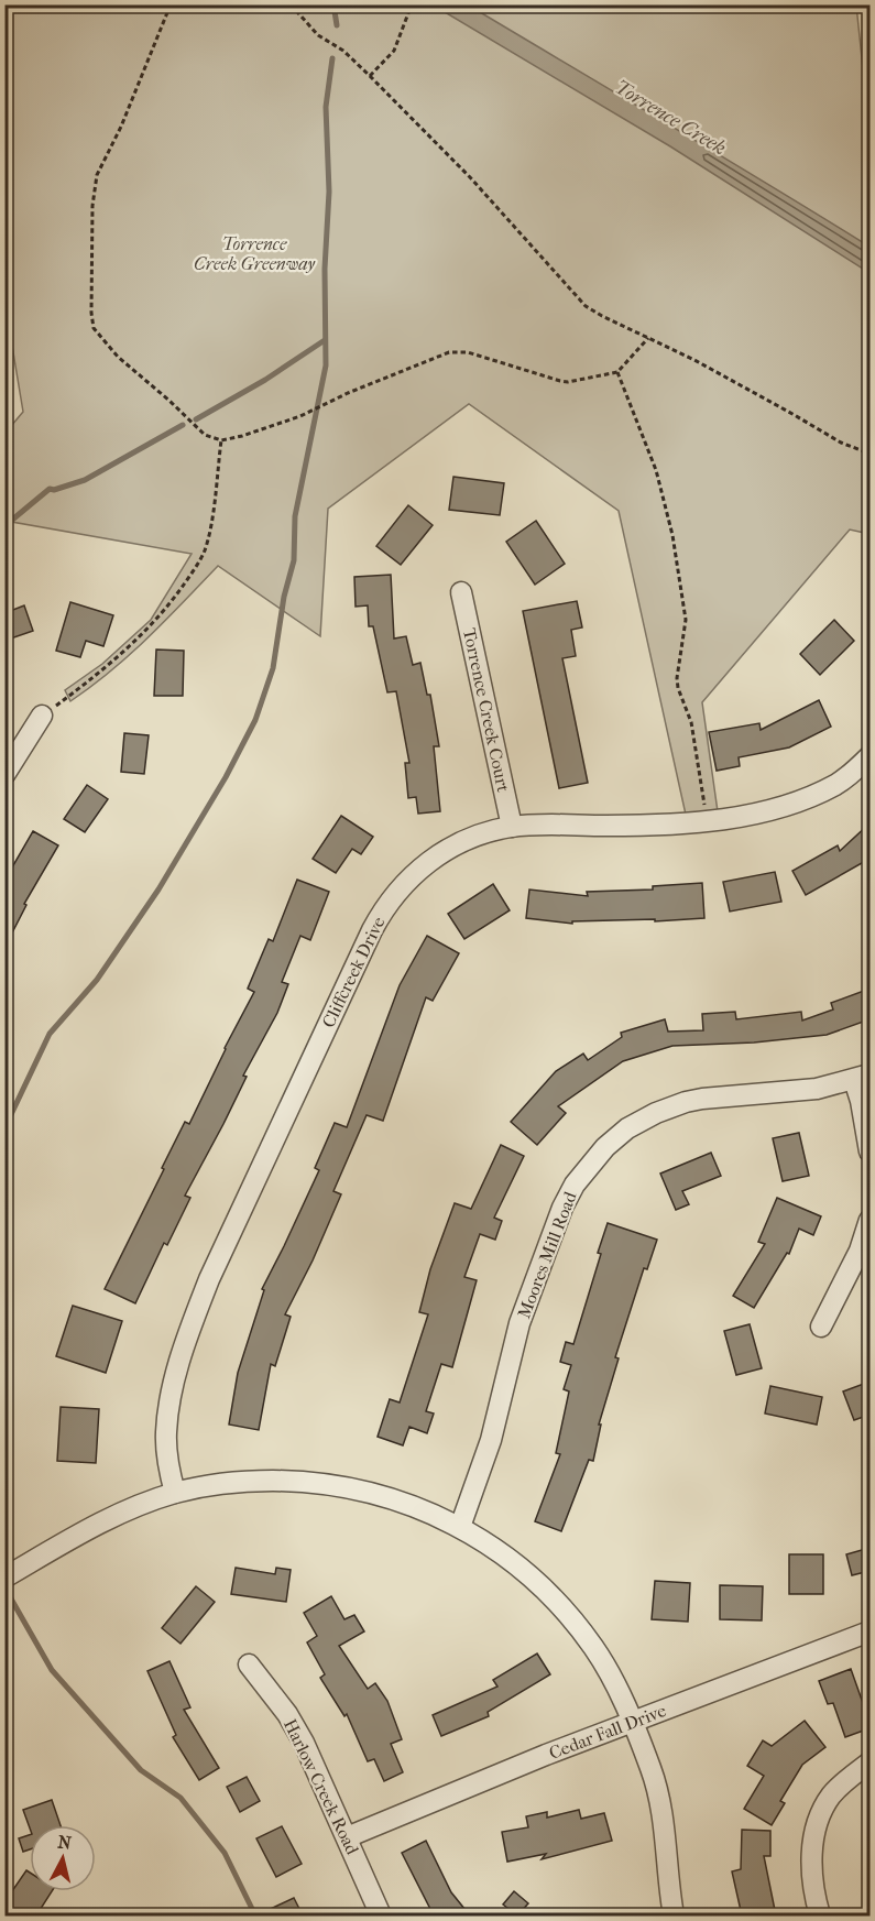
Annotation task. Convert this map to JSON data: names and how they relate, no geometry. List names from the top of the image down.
{
  "streets": {
    "street": [
      "Torrence Creek Court",
      "Cliffcreek Drive",
      "Moores Mill Road",
      "Cedar Fall Drive",
      "Harlow Creek Road"
    ]
  },
  "crossings": [
    ["Torrence Creek Court", "Cliffcreek Drive"],
    ["Cedar Fall Drive", "Harlow Creek Road"]
  ],
  "water": ["Torrence Creek"],
  "parks": ["Torrence Creek Greenway"],
  "north": "top"
}
